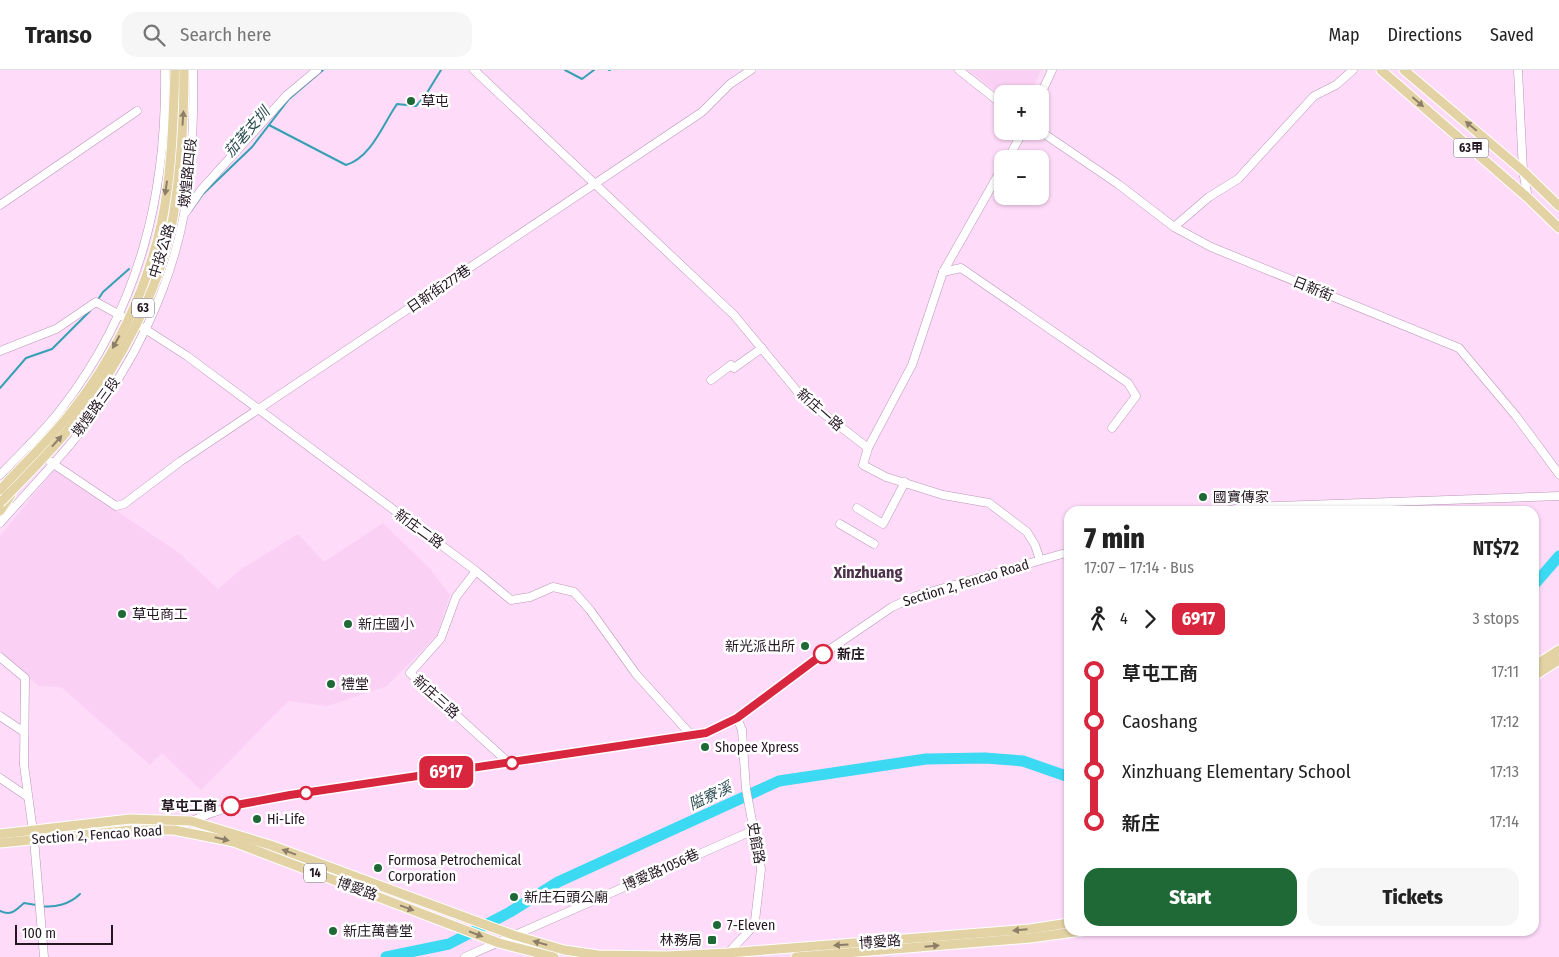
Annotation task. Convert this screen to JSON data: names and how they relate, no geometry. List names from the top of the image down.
{
  "streets": {
    "main road": [
      "63甲",
      "中投公路",
      "63",
      "Section 2, Fencao Road",
      "14",
      "博愛路"
    ],
    "street": [
      "墩煌路四段",
      "日新街277巷",
      "日新街",
      "墩煌路三段",
      "新庄一路",
      "新庄二路",
      "新庄三路",
      "史館路",
      "博愛路1056巷"
    ]
  },
  "crossings": [
    ["墩煌路四段", "墩煌路三段"],
    ["日新街277巷", "墩煌路三段"],
    ["日新街277巷", "新庄一路"],
    ["日新街277巷", "新庄二路"],
    ["墩煌路三段", "新庄二路"],
    ["新庄二路", "Section 2, Fencao Road"],
    ["新庄二路", "新庄三路"],
    ["Section 2, Fencao Road", "新庄三路"],
    ["Section 2, Fencao Road", "史館路"],
    ["Section 2, Fencao Road", "博愛路"],
    ["史館路", "博愛路1056巷"],
    ["史館路", "博愛路"],
    ["博愛路1056巷", "14"],
    ["博愛路1056巷", "博愛路"],
    ["14", "博愛路"]
  ],
  "districts": ["Xinzhuang"],
  "water": ["茄荖支圳", "隘寮溪"],
  "places": {
    "other": [
      "草屯",
      "國寶傳家",
      "草屯商工",
      "新庄國小",
      "新光派出所",
      "新庄",
      "禮堂",
      "Shopee Xpress",
      "草屯工商",
      "Hi-Life",
      "Formosa Petrochemical Corporation",
      "新庄石頭公廟",
      "7-Eleven",
      "新庄萬善堂"
    ],
    "transit": ["林務局"]
  },
  "lines": ["bus line 6917"],
  "scale_bar": "100 m",
  "page": {
    "header": "Transo",
    "search": "Search here",
    "nav": ["Map", "Directions", "Saved"],
    "on_map": "6917",
    "map_buttons": ["+", "−"],
    "heading": ["7 min", "17:07 – 17:14 · Bus", "NT$72"],
    "legs": ["4", "6917", "3 stops"],
    "list": [
      {
        "name": "草屯工商",
        "value": "17:11"
      },
      {
        "name": "Caoshang",
        "value": "17:12"
      },
      {
        "name": "Xinzhuang Elementary School",
        "value": "17:13"
      },
      {
        "name": "新庄",
        "value": "17:14"
      }
    ],
    "buttons": ["Start", "Tickets"],
    "scale": "100 m"
  }
}
